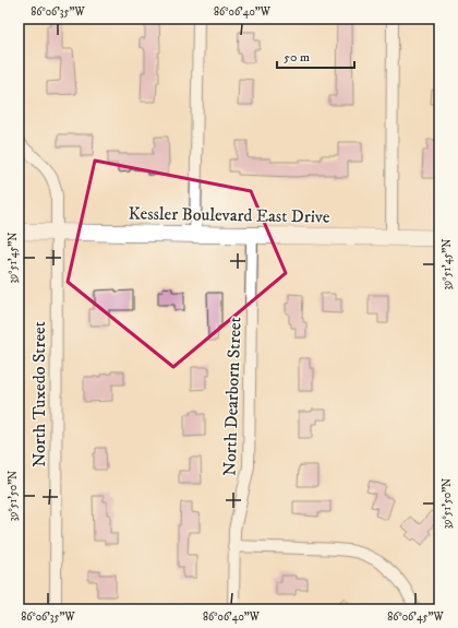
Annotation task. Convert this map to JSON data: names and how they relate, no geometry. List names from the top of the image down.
{
  "streets": {
    "main road": ["Kessler Boulevard East Drive"],
    "street": ["North Tuxedo Street", "North Dearborn Street"]
  },
  "crossings": [
    ["Kessler Boulevard East Drive", "North Tuxedo Street"],
    ["Kessler Boulevard East Drive", "North Dearborn Street"]
  ],
  "scale_bar": "50 m",
  "coordinates": [
    "86°06'35\"W",
    "86°06'40\"W",
    "39°51'45\"N",
    "39°51'50\"N",
    "86°06'45\"W"
  ]
}
